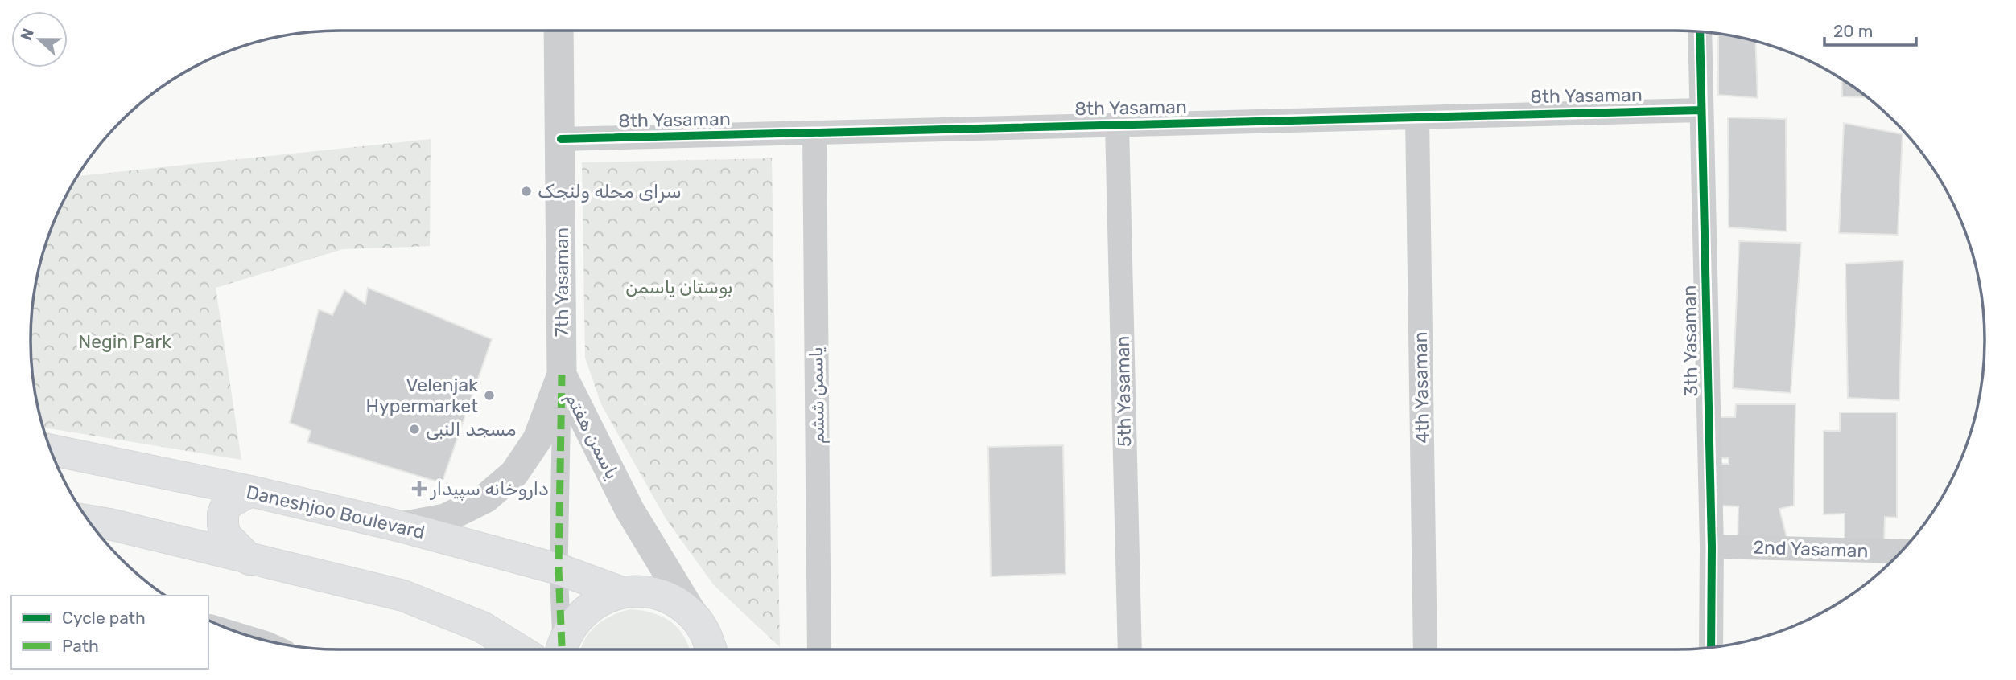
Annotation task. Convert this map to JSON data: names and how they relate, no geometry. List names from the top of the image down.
{
  "streets": {
    "main road": ["Daneshjoo Boulevard"],
    "street": [
      "8th Yasaman",
      "7th Yasaman",
      "3th Yasaman",
      "4th Yasaman",
      "5th Yasaman",
      "یاسمن ششم",
      "یاسمن هفتم",
      "2nd Yasaman"
    ]
  },
  "crossings": [
    ["8th Yasaman", "7th Yasaman"],
    ["8th Yasaman", "3th Yasaman"],
    ["8th Yasaman", "4th Yasaman"],
    ["8th Yasaman", "5th Yasaman"],
    ["8th Yasaman", "یاسمن ششم"],
    ["7th Yasaman", "یاسمن هفتم"],
    ["3th Yasaman", "2nd Yasaman"],
    ["یاسمن هفتم", "Daneshjoo Boulevard"]
  ],
  "parks": ["بوستان یاسمن", "Negin Park"],
  "places": {
    "other": ["سرای محله ولنجک", "Velenjak Hypermarket", "مسجد النبی"],
    "health": ["داروخانه سپیدار"]
  },
  "legend": ["Cycle path", "Path"],
  "scale_bar": "20 m",
  "north": "left"
}
